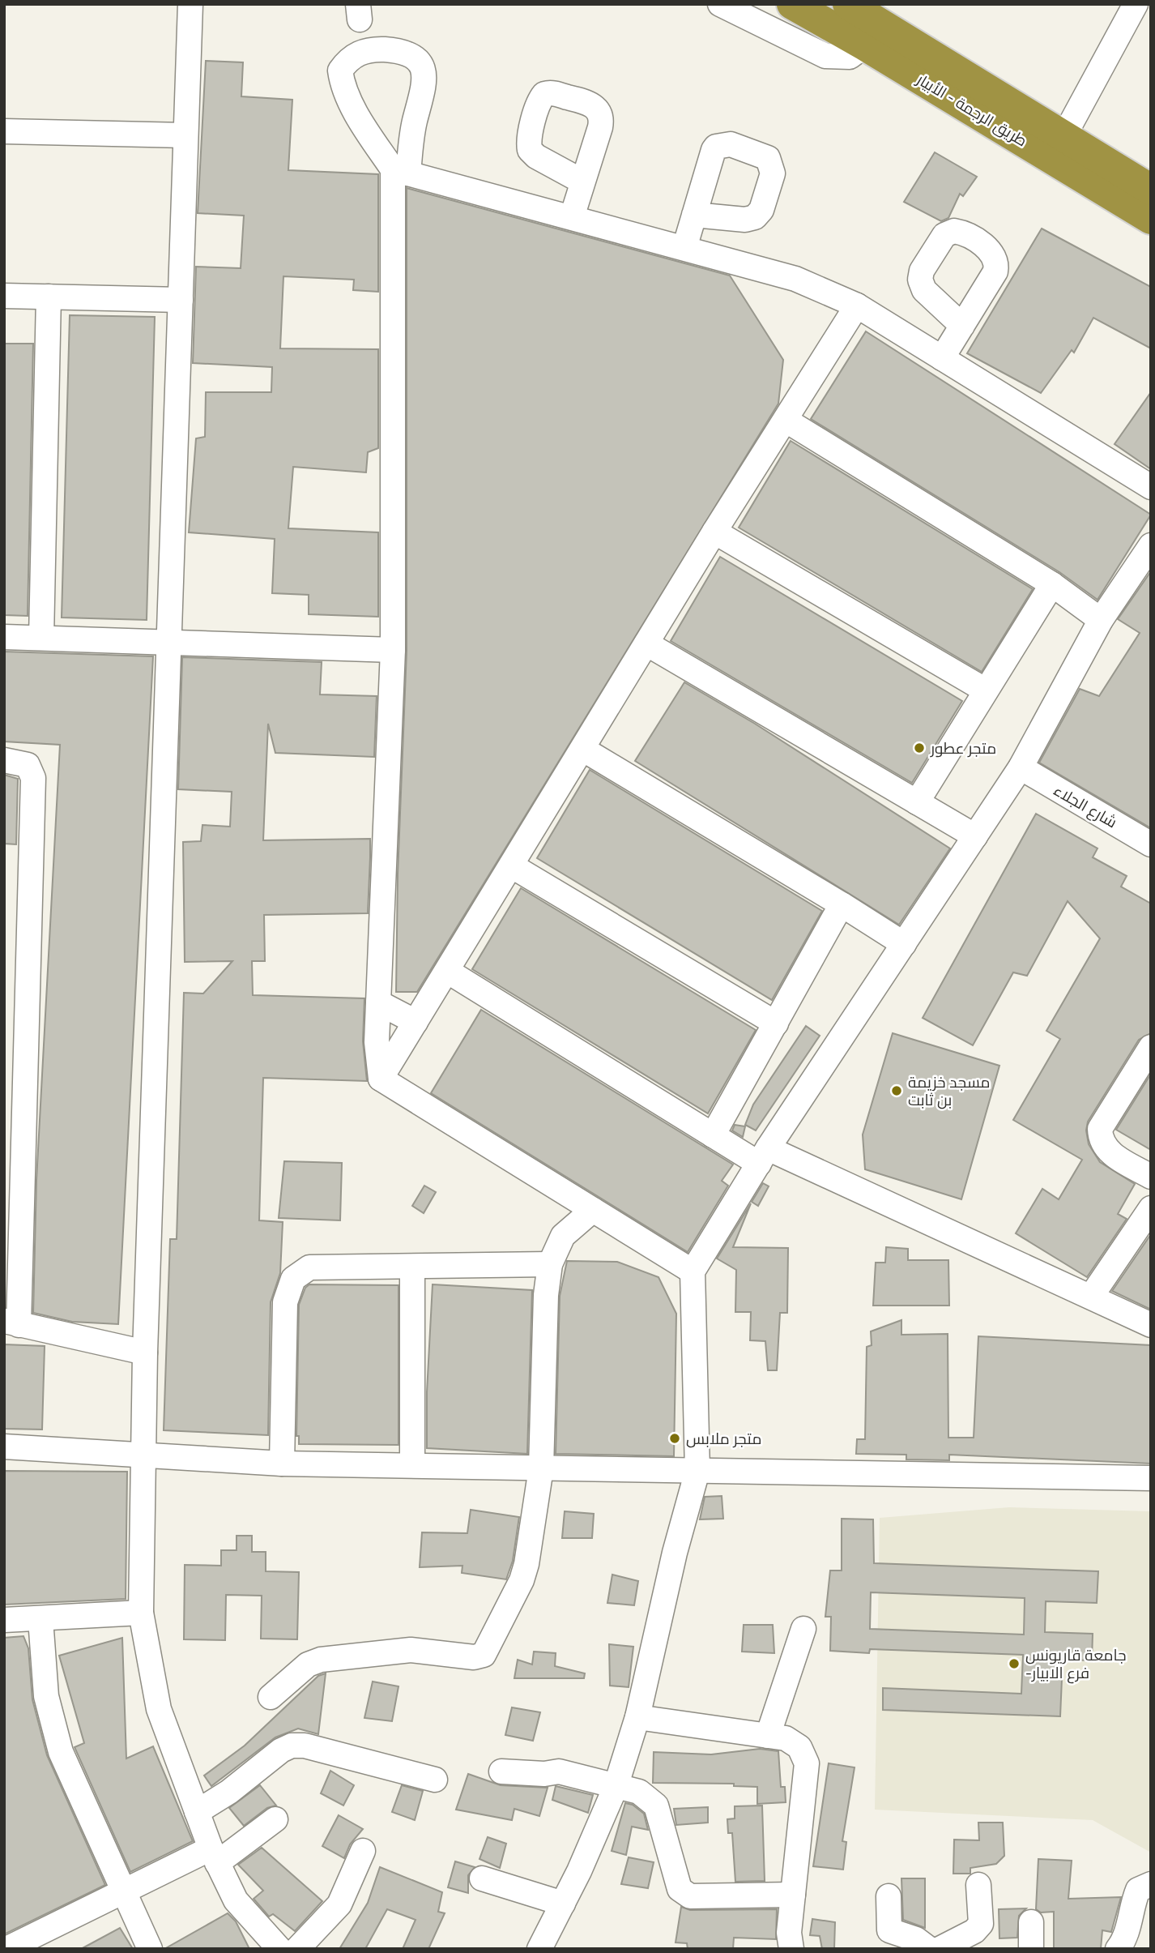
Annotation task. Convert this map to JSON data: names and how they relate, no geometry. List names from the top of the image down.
{
  "streets": {
    "highway": ["طريق الرجمة - الأبيار"],
    "street": ["شارع الجلاء"]
  },
  "places": [
    "متجر عطور",
    "مسجد خزيمة بن ثابت",
    "متجر ملابس",
    "جامعة قاريونس -فرع الابيار"
  ]
}
